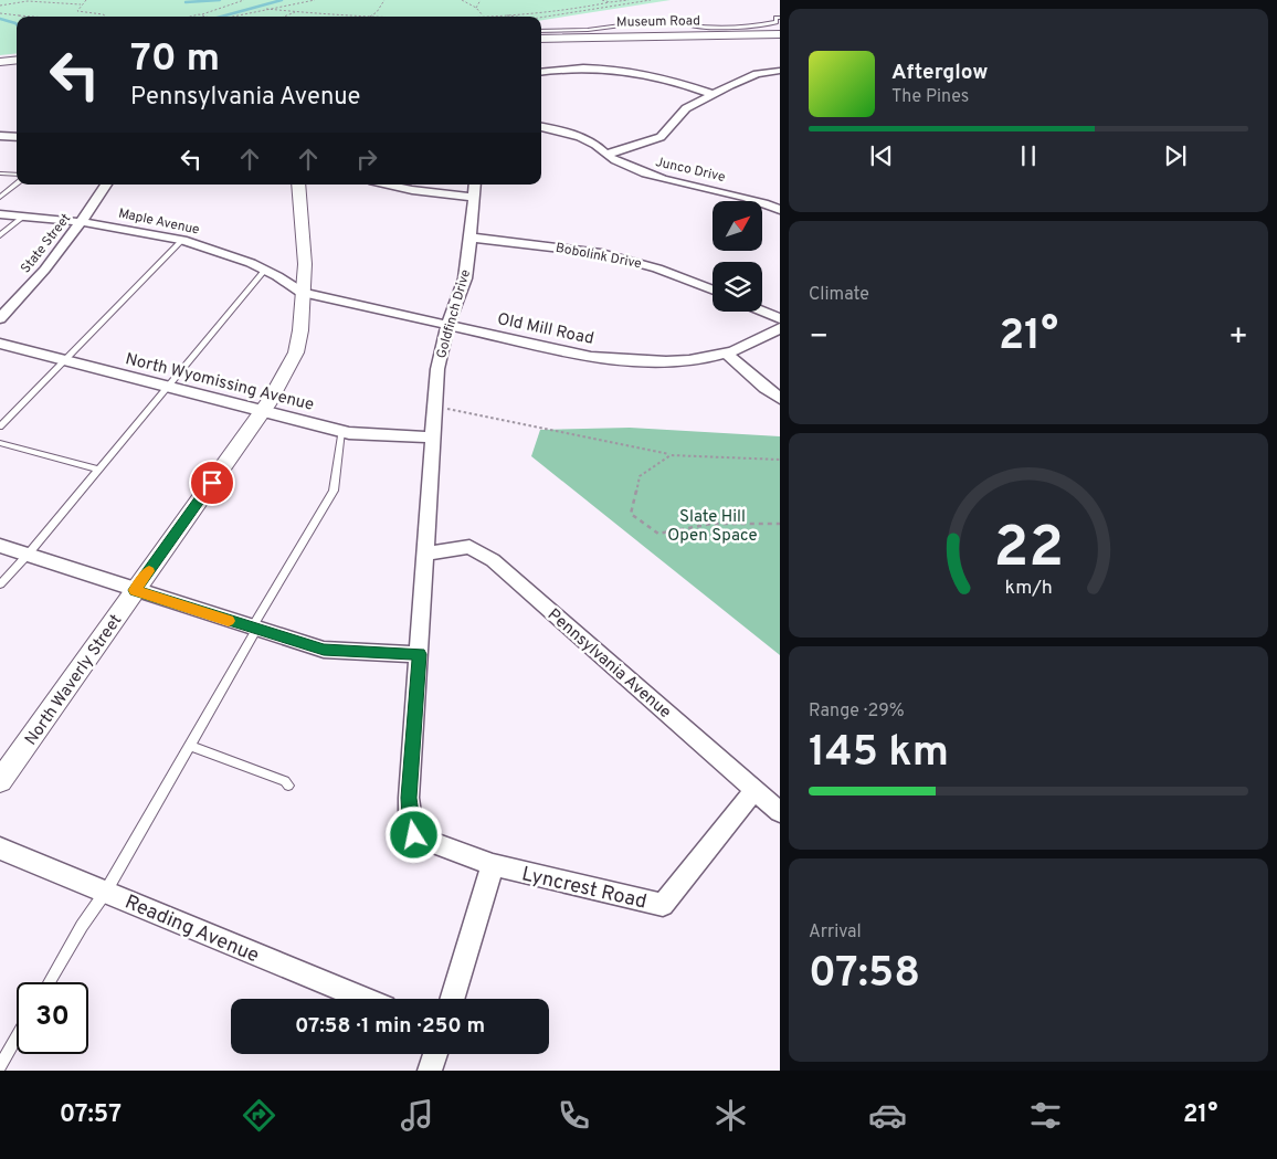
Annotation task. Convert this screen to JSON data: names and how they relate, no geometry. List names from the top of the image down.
{
  "streets": {
    "main road": ["Museum Road"],
    "street": [
      "Junco Drive",
      "Maple Avenue",
      "State Street",
      "Bobolink Drive",
      "Goldfinch Drive",
      "Old Mill Road",
      "North Wyomissing Avenue",
      "Pennsylvania Avenue",
      "North Waverly Street",
      "Lyncrest Road",
      "Reading Avenue"
    ]
  },
  "crossings": [
    ["Maple Avenue", "State Street"],
    ["Maple Avenue", "Old Mill Road"],
    ["Maple Avenue", "North Waverly Street"],
    ["Bobolink Drive", "Goldfinch Drive"],
    ["Goldfinch Drive", "Old Mill Road"],
    ["Goldfinch Drive", "North Wyomissing Avenue"],
    ["Goldfinch Drive", "Pennsylvania Avenue"],
    ["Goldfinch Drive", "Lyncrest Road"],
    ["Old Mill Road", "North Waverly Street"],
    ["North Wyomissing Avenue", "North Waverly Street"],
    ["Pennsylvania Avenue", "Lyncrest Road"]
  ],
  "parks": ["Slate Hill Open Space"],
  "north": "top right",
  "page": {
    "turn": ["70 m", "Pennsylvania Avenue"],
    "song": ["Afterglow", "The Pines"],
    "tile": [
      "Climate",
      ["Range · 29%", "145 km"],
      ["Arrival", "07:58"]
    ],
    "heat": ["−", "21°", "+"],
    "limit": "30",
    "trip": "07:58 · 1 min · 250 m",
    "tabs": ["07:57", "21°"],
    "gauge": ["22", "km/h"]
  }
}
